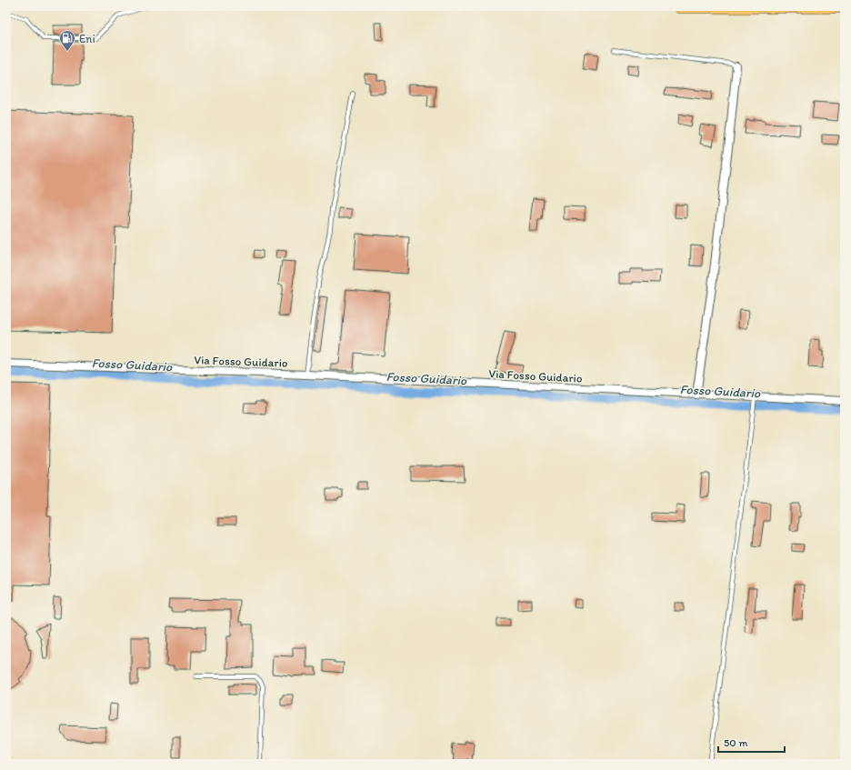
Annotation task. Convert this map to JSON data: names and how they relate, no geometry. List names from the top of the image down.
{
  "streets": {
    "street": ["Via Fosso Guidario"]
  },
  "water": ["Fosso Guidario"],
  "places": {
    "fuel station": ["Eni"]
  },
  "scale_bar": "50 m"
}
